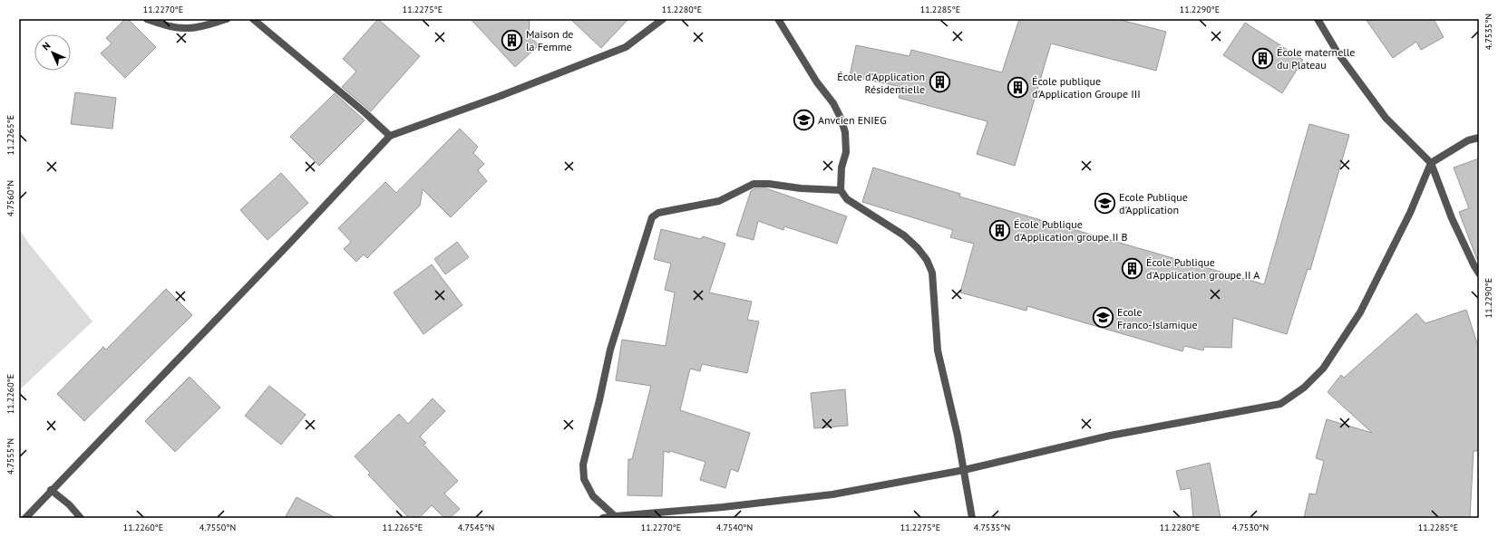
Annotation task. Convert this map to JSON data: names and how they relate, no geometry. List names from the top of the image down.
{
  "places": {
    "building": [
      "Maison de la Femme",
      "École maternelle du Plateau",
      "École d'Application Résidentielle",
      "École publique d'Application Groupe III",
      "École Publique d'Application groupe II B",
      "École Publique d'Application groupe II A"
    ],
    "school or university": ["Anvcien ENIEG", "Ecole Publique d'Application", "Ecole Franco-Islamique"]
  },
  "north": "top left",
  "coordinates": [
    "11.2270°E",
    "11.2275°E",
    "11.2280°E",
    "11.2285°E",
    "11.2290°E",
    "4.7535°N",
    "11.2265°E",
    "4.7560°N",
    "11.2260°E",
    "4.7555°N",
    "4.7550°N",
    "4.7545°N",
    "4.7540°N",
    "4.7530°N"
  ]
}
